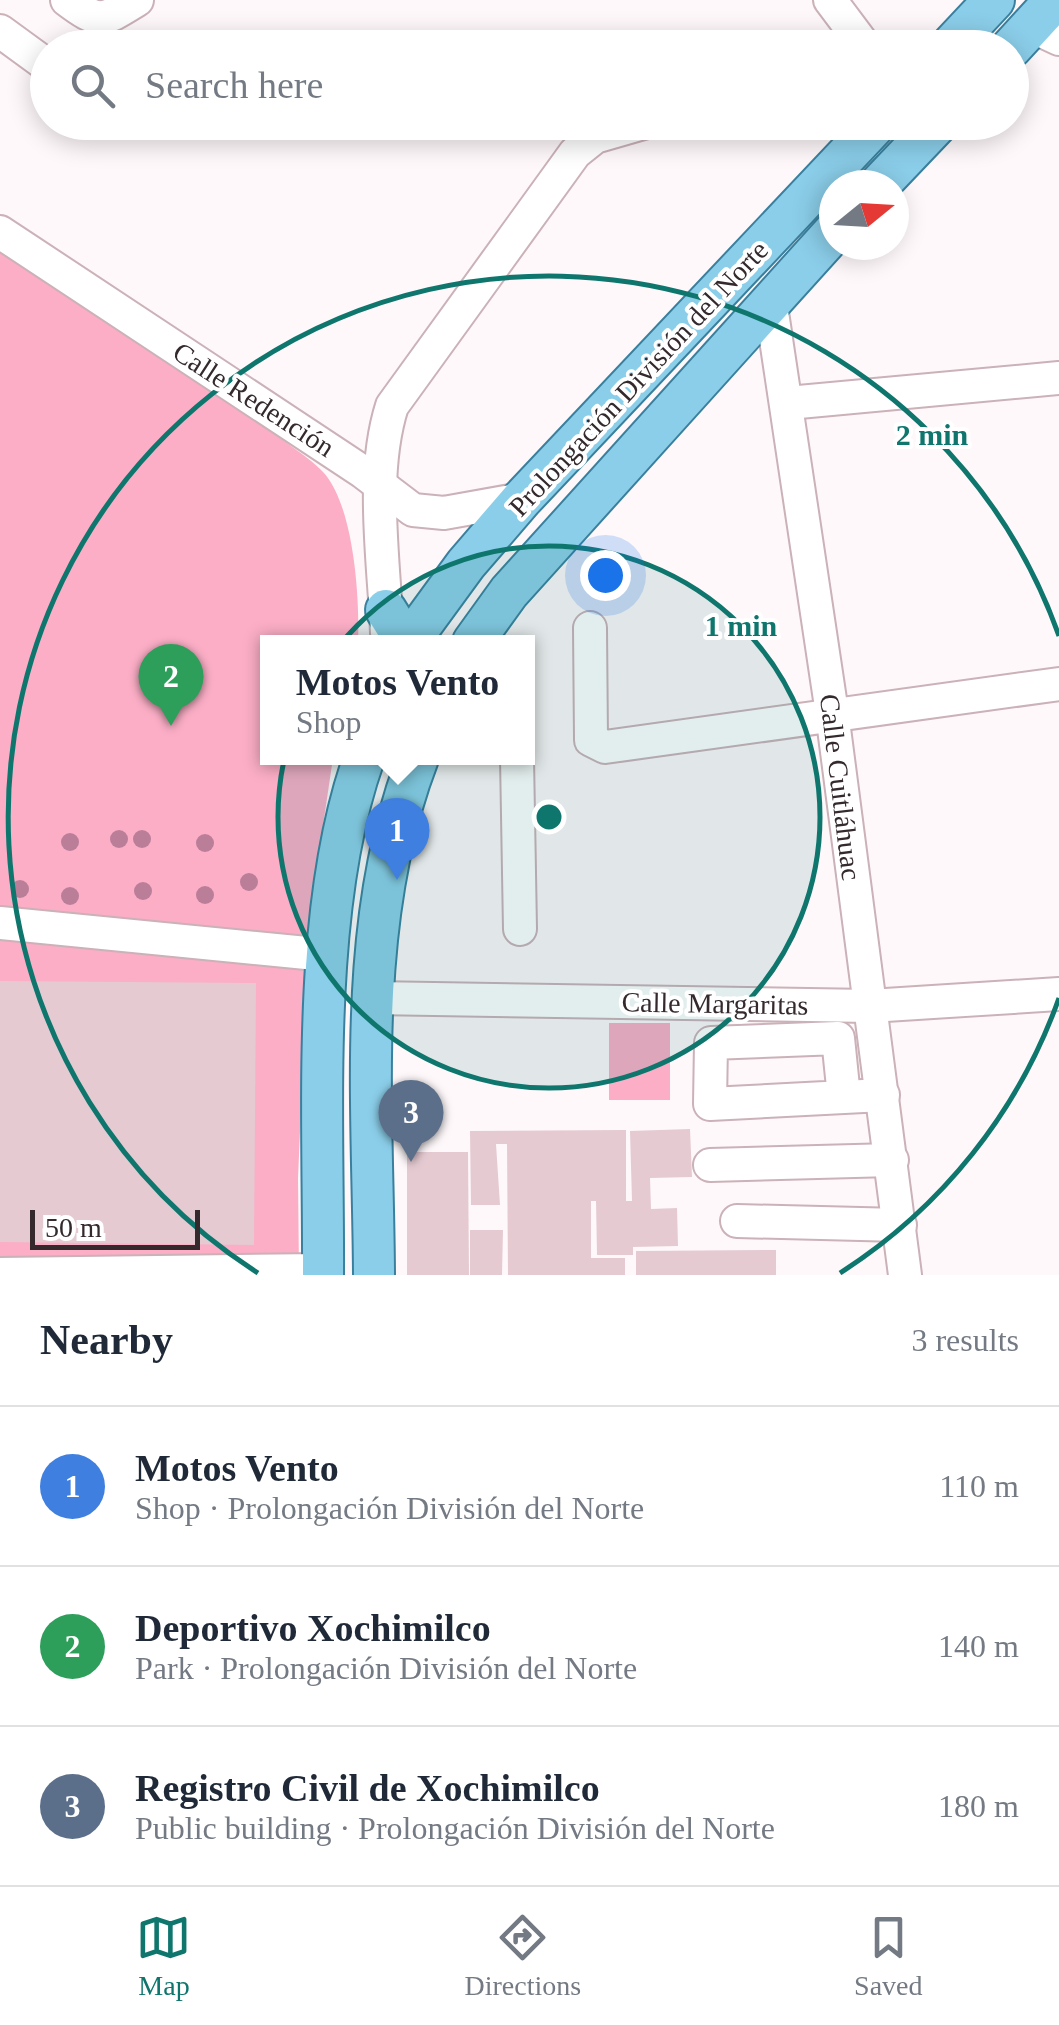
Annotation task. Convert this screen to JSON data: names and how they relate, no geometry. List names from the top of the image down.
{
  "streets": {
    "main road": ["Prolongación División del Norte"],
    "street": ["Calle Redención", "Calle Cuitláhuac", "Calle Margaritas"]
  },
  "crossings": [
    ["Prolongación División del Norte", "Calle Redención"],
    ["Prolongación División del Norte", "Calle Cuitláhuac"],
    ["Calle Cuitláhuac", "Calle Margaritas"]
  ],
  "scale_bar": "50 m",
  "north": "right",
  "page": {
    "search": "Search here",
    "popup": ["Motos Vento", "Shop"],
    "pins": ["2", "1", "3"],
    "scale": "50 m",
    "heading": ["Nearby", "3 results"],
    "list": [
      {
        "mark": "1",
        "name": "Motos Vento",
        "note": "Shop · Prolongación División del Norte",
        "value": "110 m"
      },
      {
        "mark": "2",
        "name": "Deportivo Xochimilco",
        "note": "Park · Prolongación División del Norte",
        "value": "140 m"
      },
      {
        "mark": "3",
        "name": "Registro Civil de Xochimilco",
        "note": "Public building · Prolongación División del Norte",
        "value": "180 m"
      }
    ],
    "nav": ["Map", "Directions", "Saved"]
  },
  "rings": ["2 min", "1 min"]
}
